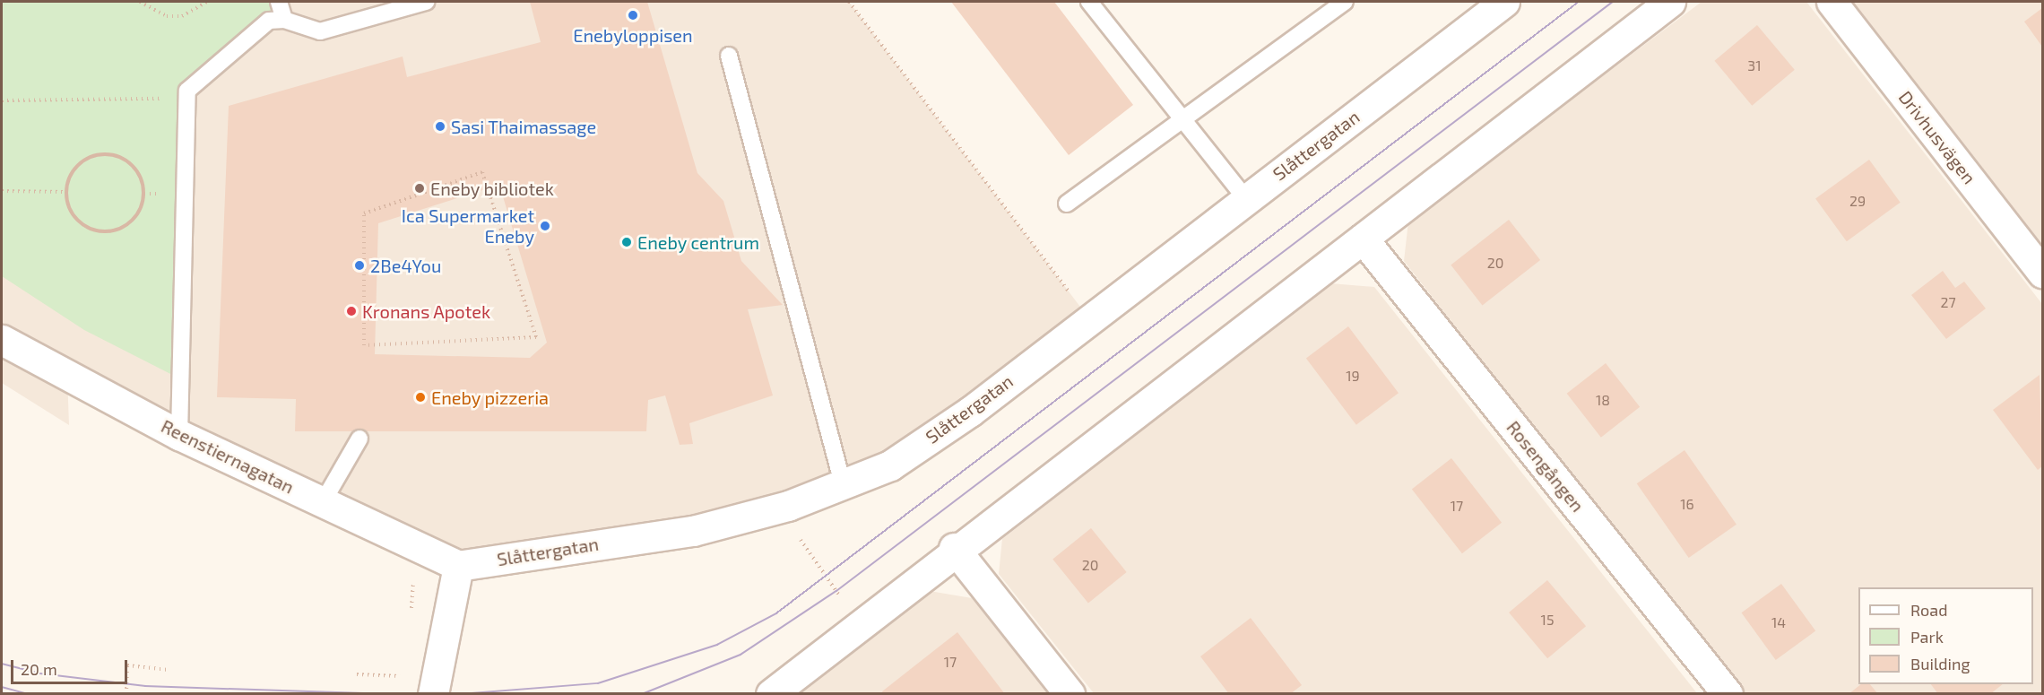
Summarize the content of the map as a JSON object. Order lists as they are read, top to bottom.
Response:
{
  "streets": {
    "street": [
      "Drivhusvägen",
      "Slåttergatan",
      "Reenstiernagatan",
      "Rosengången"
    ]
  },
  "crossings": [
    ["Slåttergatan", "Reenstiernagatan"]
  ],
  "places": [
    "Enebyloppisen",
    "Sasi Thaimassage",
    "Eneby bibliotek",
    "Ica Supermarket Eneby",
    "Eneby centrum",
    "2Be4You",
    "Kronans Apotek",
    "Eneby pizzeria"
  ],
  "house_numbers": [
    "31",
    "29",
    "20",
    "27",
    "19",
    "18",
    "16",
    "17",
    "20",
    "15",
    "14",
    "17"
  ],
  "legend": ["Road", "Park", "Building"],
  "scale_bar": "20 m"
}
